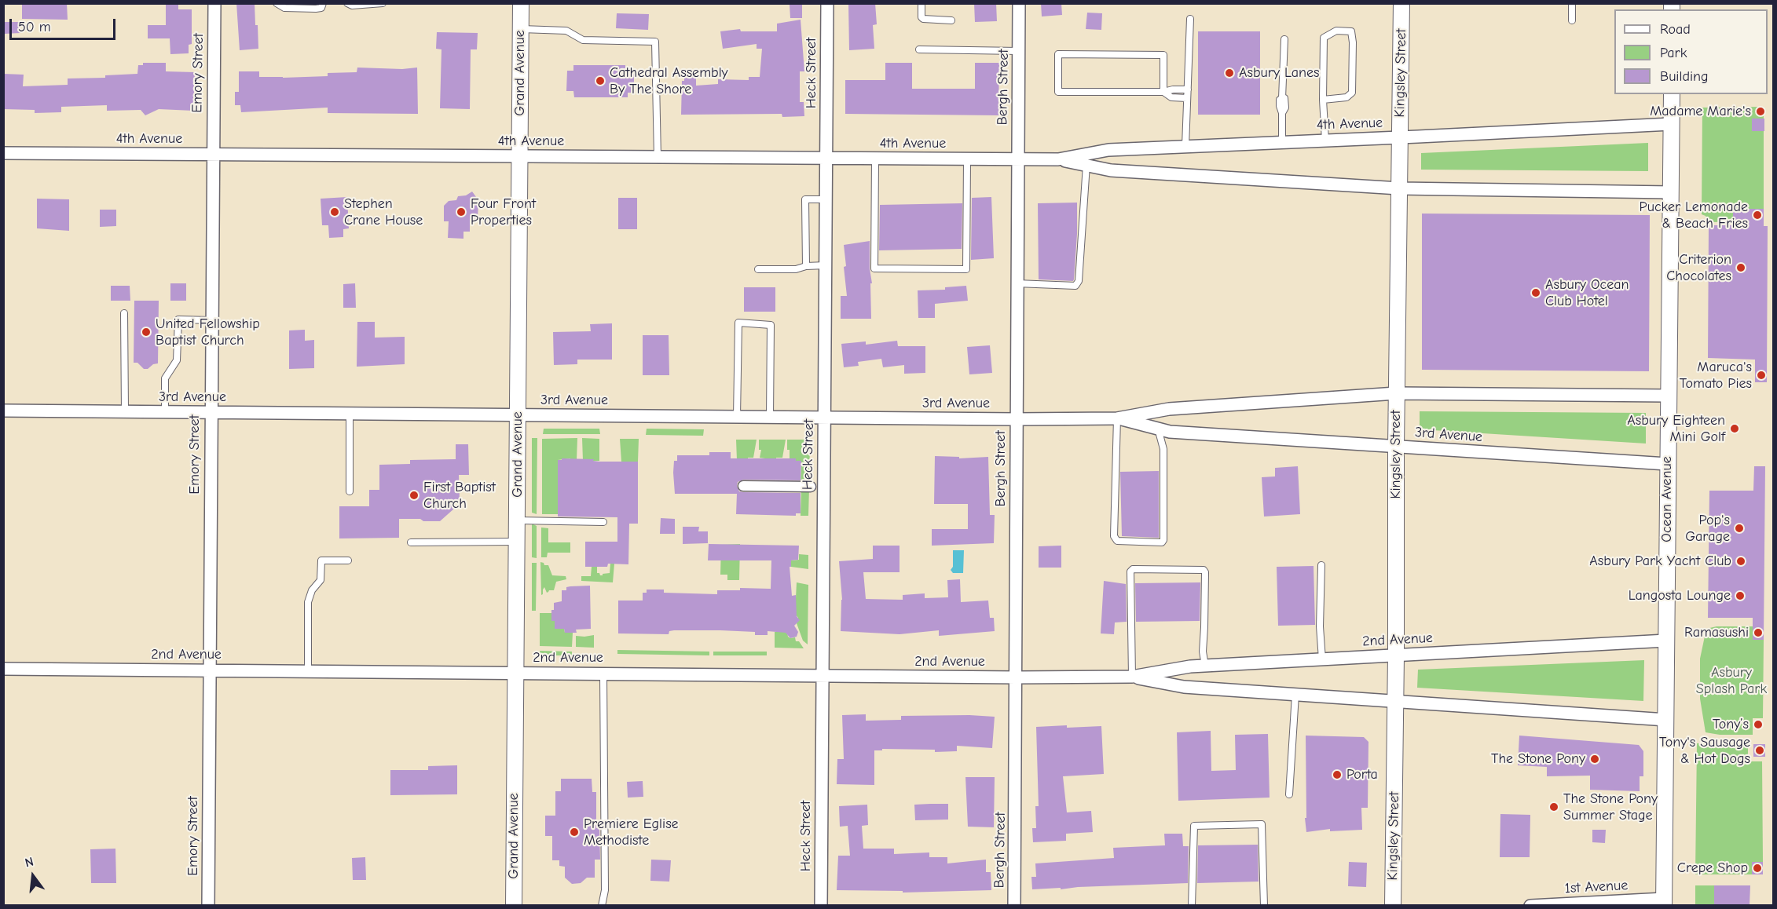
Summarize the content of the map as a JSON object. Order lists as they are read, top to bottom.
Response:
{
  "streets": {
    "street": [
      "Emory Street",
      "Grand Avenue",
      "Heck Street",
      "Kingsley Street",
      "Bergh Street",
      "4th Avenue",
      "3rd Avenue",
      "Ocean Avenue",
      "2nd Avenue",
      "1st Avenue"
    ]
  },
  "crossings": [
    ["Emory Street", "4th Avenue"],
    ["Emory Street", "3rd Avenue"],
    ["Emory Street", "2nd Avenue"],
    ["Grand Avenue", "4th Avenue"],
    ["Grand Avenue", "3rd Avenue"],
    ["Grand Avenue", "2nd Avenue"],
    ["Heck Street", "4th Avenue"],
    ["Heck Street", "3rd Avenue"],
    ["Heck Street", "2nd Avenue"],
    ["Kingsley Street", "4th Avenue"],
    ["Kingsley Street", "3rd Avenue"],
    ["Kingsley Street", "2nd Avenue"],
    ["Bergh Street", "4th Avenue"],
    ["Bergh Street", "3rd Avenue"],
    ["Bergh Street", "2nd Avenue"],
    ["4th Avenue", "Ocean Avenue"],
    ["3rd Avenue", "Ocean Avenue"],
    ["Ocean Avenue", "2nd Avenue"],
    ["Ocean Avenue", "1st Avenue"]
  ],
  "parks": ["Asbury Splash Park"],
  "places": [
    "Asbury Lanes",
    "Cathedral Assembly By The Shore",
    "Madame Marie's",
    "Stephen Crane House",
    "Four Front Properties",
    "Pucker Lemonade & Beach Fries",
    "Criterion Chocolates",
    "Asbury Ocean Club Hotel",
    "United Fellowship Baptist Church",
    "Maruca's Tomato Pies",
    "Asbury Eighteen Mini Golf",
    "First Baptist Church",
    "Pop's Garage",
    "Asbury Park Yacht Club",
    "Langosta Lounge",
    "Ramasushi",
    "Tony’s",
    "Tony's Sausage & Hot Dogs",
    "The Stone Pony",
    "Porta",
    "The Stone Pony Summer Stage",
    "Premiere Eglise Methodiste",
    "Crepe Shop"
  ],
  "legend": ["Road", "Park", "Building"],
  "scale_bar": "50 m",
  "north": "top"
}
